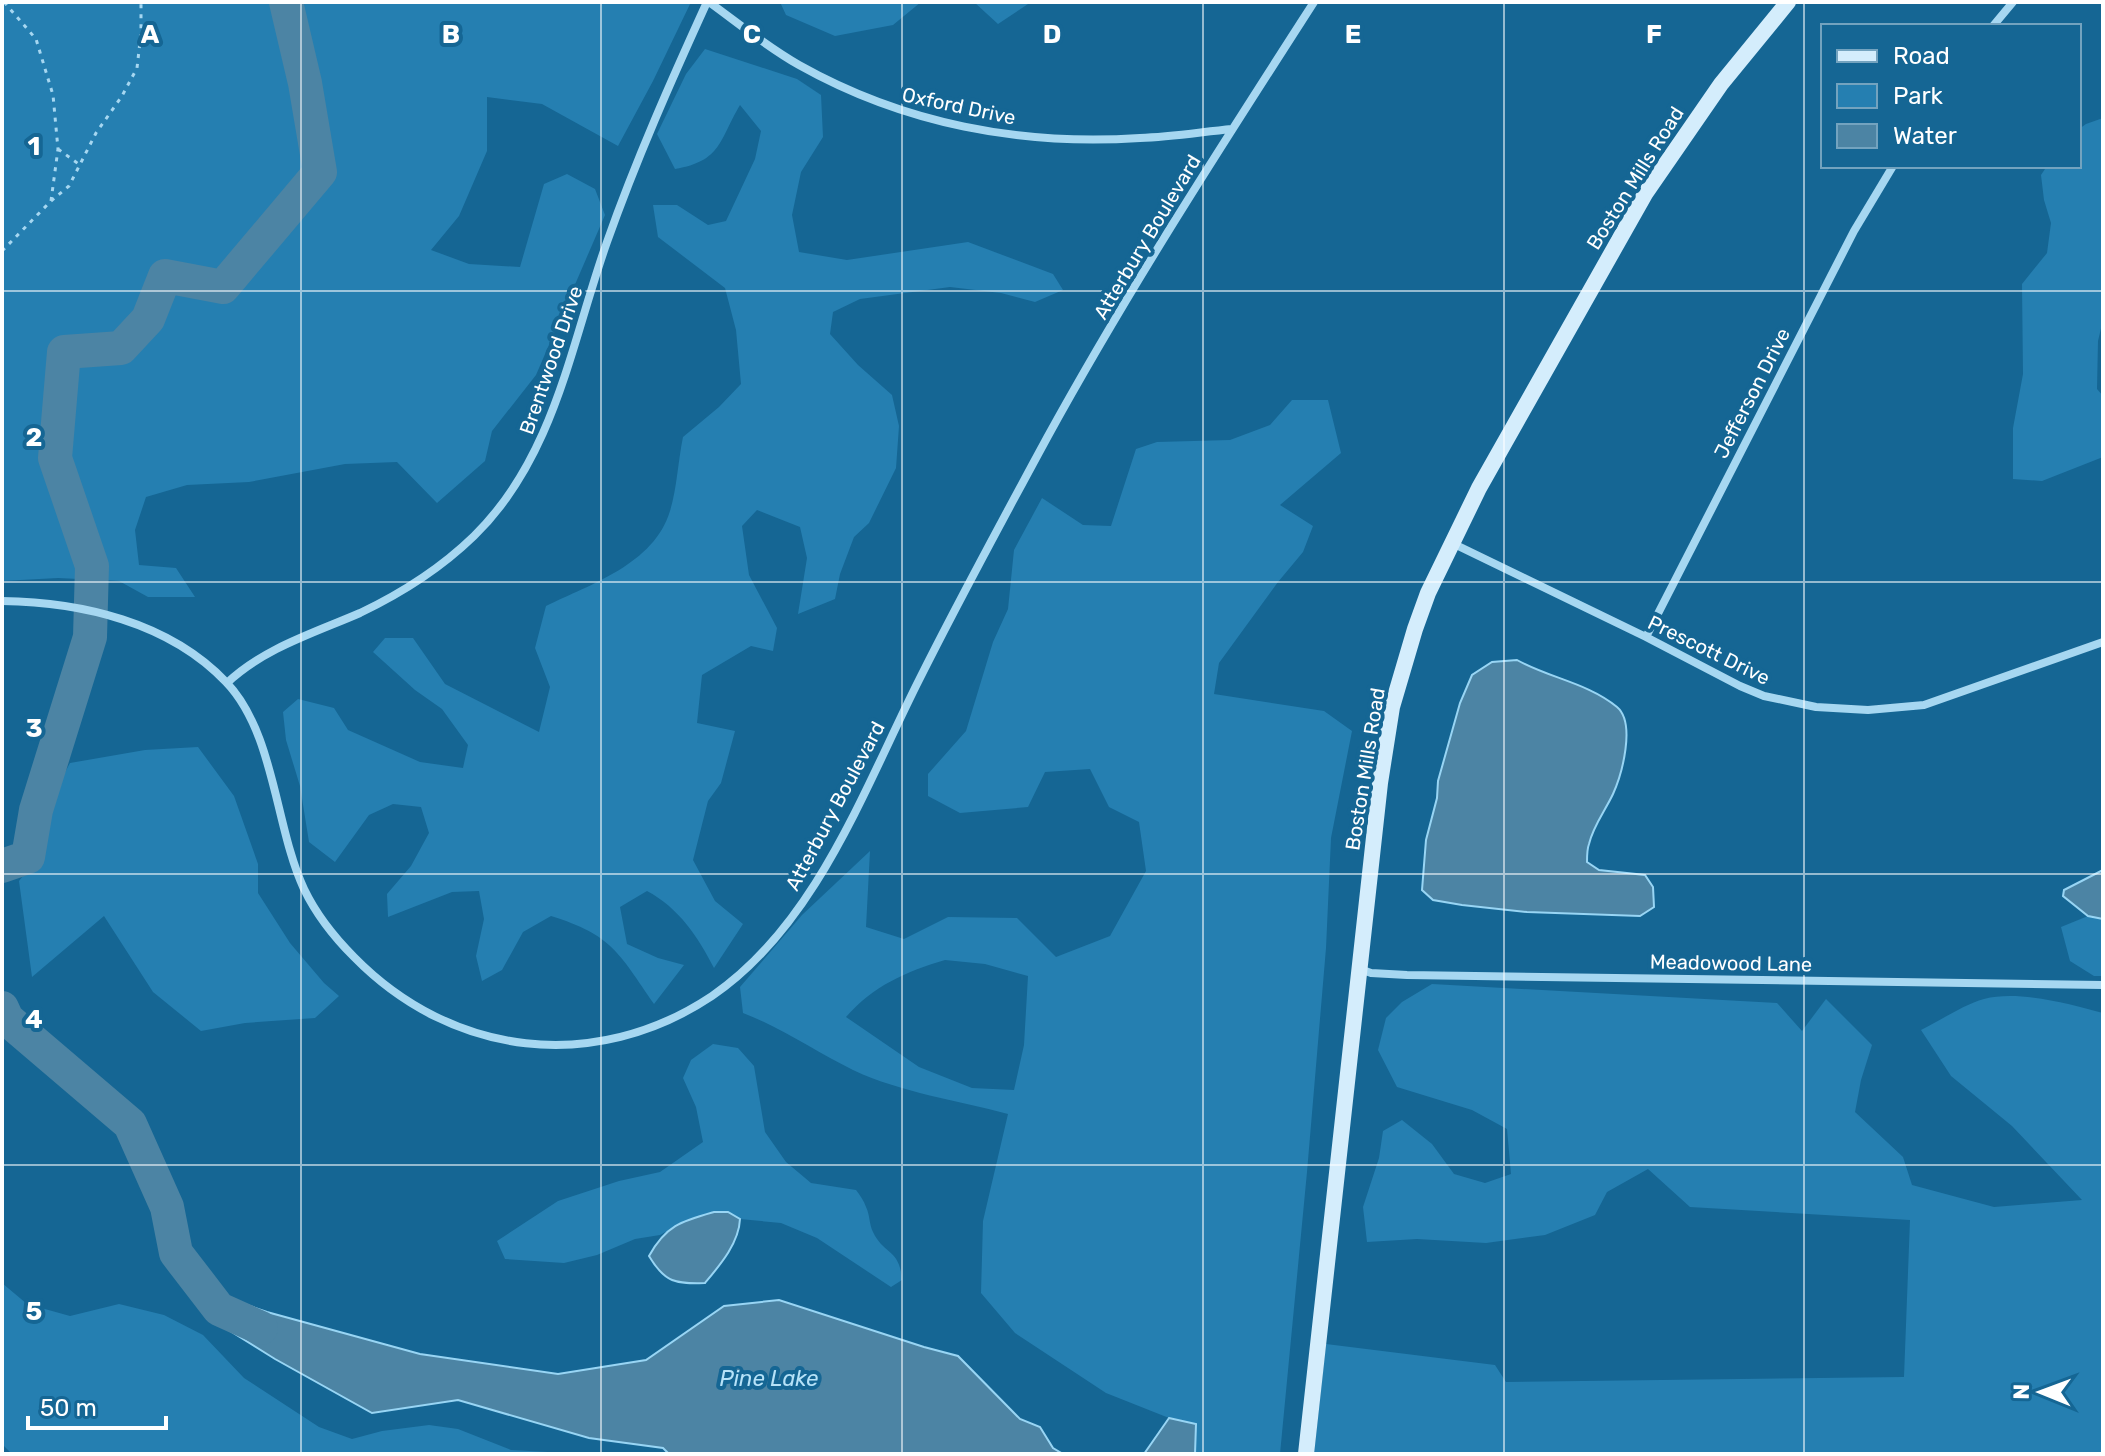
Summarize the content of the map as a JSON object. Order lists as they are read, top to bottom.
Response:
{
  "streets": {
    "street": [
      "Oxford Drive",
      "Boston Mills Road",
      "Atterbury Boulevard",
      "Brentwood Drive",
      "Jefferson Drive",
      "Prescott Drive",
      "Meadowood Lane"
    ]
  },
  "crossings": [
    ["Oxford Drive", "Atterbury Boulevard"],
    ["Oxford Drive", "Brentwood Drive"],
    ["Boston Mills Road", "Prescott Drive"],
    ["Boston Mills Road", "Meadowood Lane"],
    ["Atterbury Boulevard", "Brentwood Drive"],
    ["Jefferson Drive", "Prescott Drive"]
  ],
  "water": ["Pine Lake"],
  "legend": ["Road", "Park", "Water"],
  "scale_bar": "50 m",
  "north": "left",
  "grid": {
    "columns": [
      "A",
      "B",
      "C",
      "D",
      "E",
      "F"
    ],
    "rows": [
      "1",
      "2",
      "3",
      "4",
      "5"
    ]
  }
}
